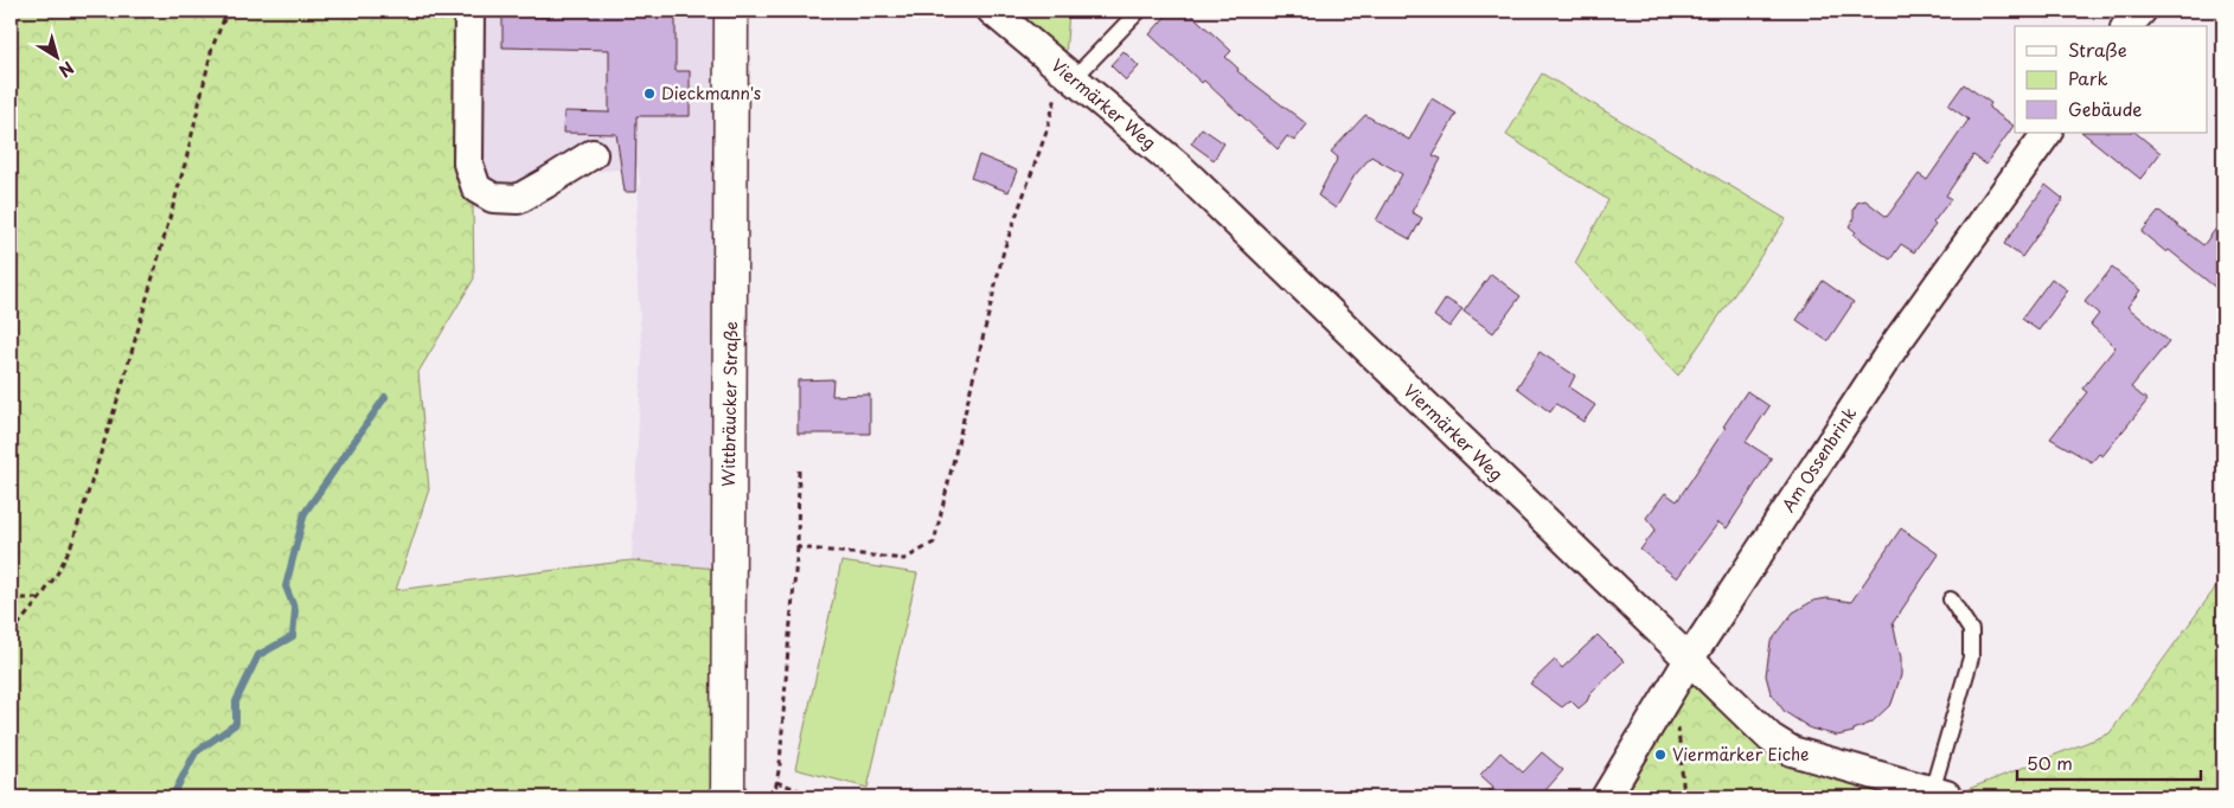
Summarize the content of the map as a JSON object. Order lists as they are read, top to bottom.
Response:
{
  "streets": {
    "main road": ["Wittbräucker Straße"],
    "street": ["Viermärker Weg", "Am Ossenbrink"]
  },
  "crossings": [
    ["Viermärker Weg", "Am Ossenbrink"]
  ],
  "places": ["Dieckmann's", "Viermärker Eiche"],
  "legend": ["Straße", "Park", "Gebäude"],
  "scale_bar": "50 m",
  "north": "bottom right"
}
